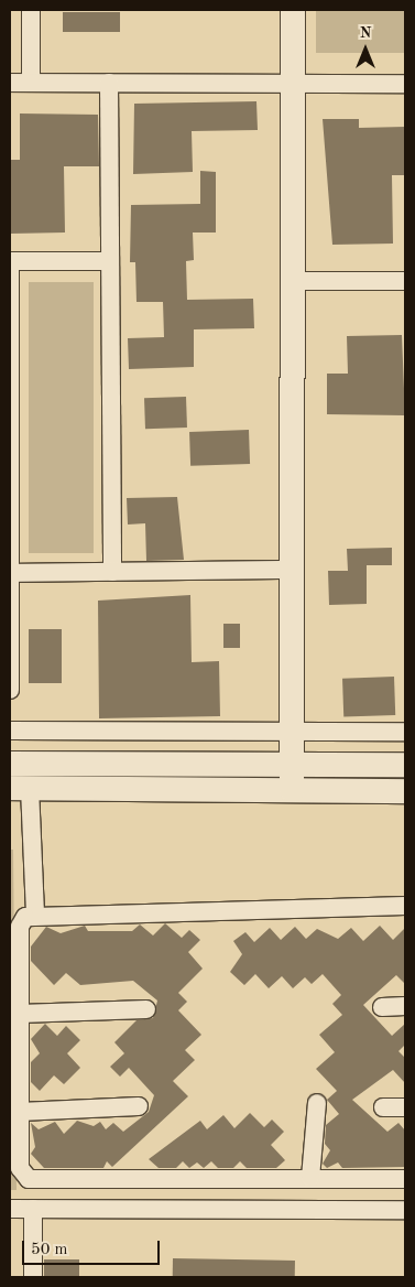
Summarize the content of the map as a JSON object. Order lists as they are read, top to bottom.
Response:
{
  "scale_bar": "50 m",
  "north": "top"
}
